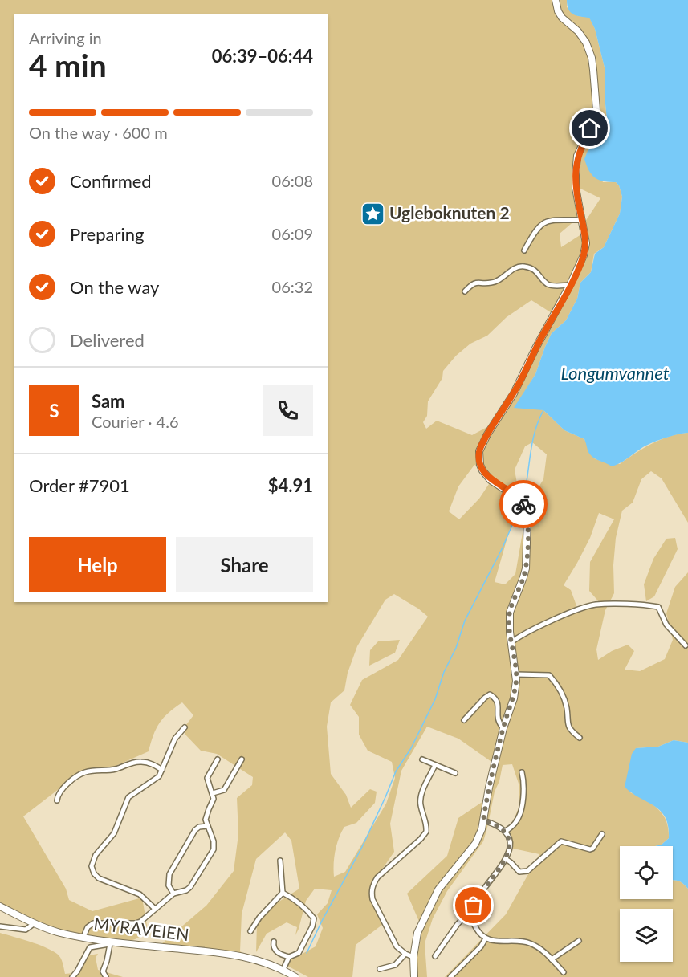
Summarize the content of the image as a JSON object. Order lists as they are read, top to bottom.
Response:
{
  "streets": {
    "main road": ["MYRAVEIEN"]
  },
  "water": ["Longumvannet"],
  "places": {
    "place": ["Ugleboknuten 2"]
  },
  "page": {
    "heading": ["4 min", "Arriving in", "06:39–06:44"],
    "panel": [
      "Sam",
      "Courier · 4.6",
      "Order #7901",
      "$4.91"
    ],
    "bar": "On the way · 600 m",
    "list": [
      ["Confirmed", "06:08"],
      ["Preparing", "06:09"],
      ["On the way", "06:32"],
      "Delivered"
    ],
    "round": "S",
    "buttons": ["Help", "Share"]
  }
}
